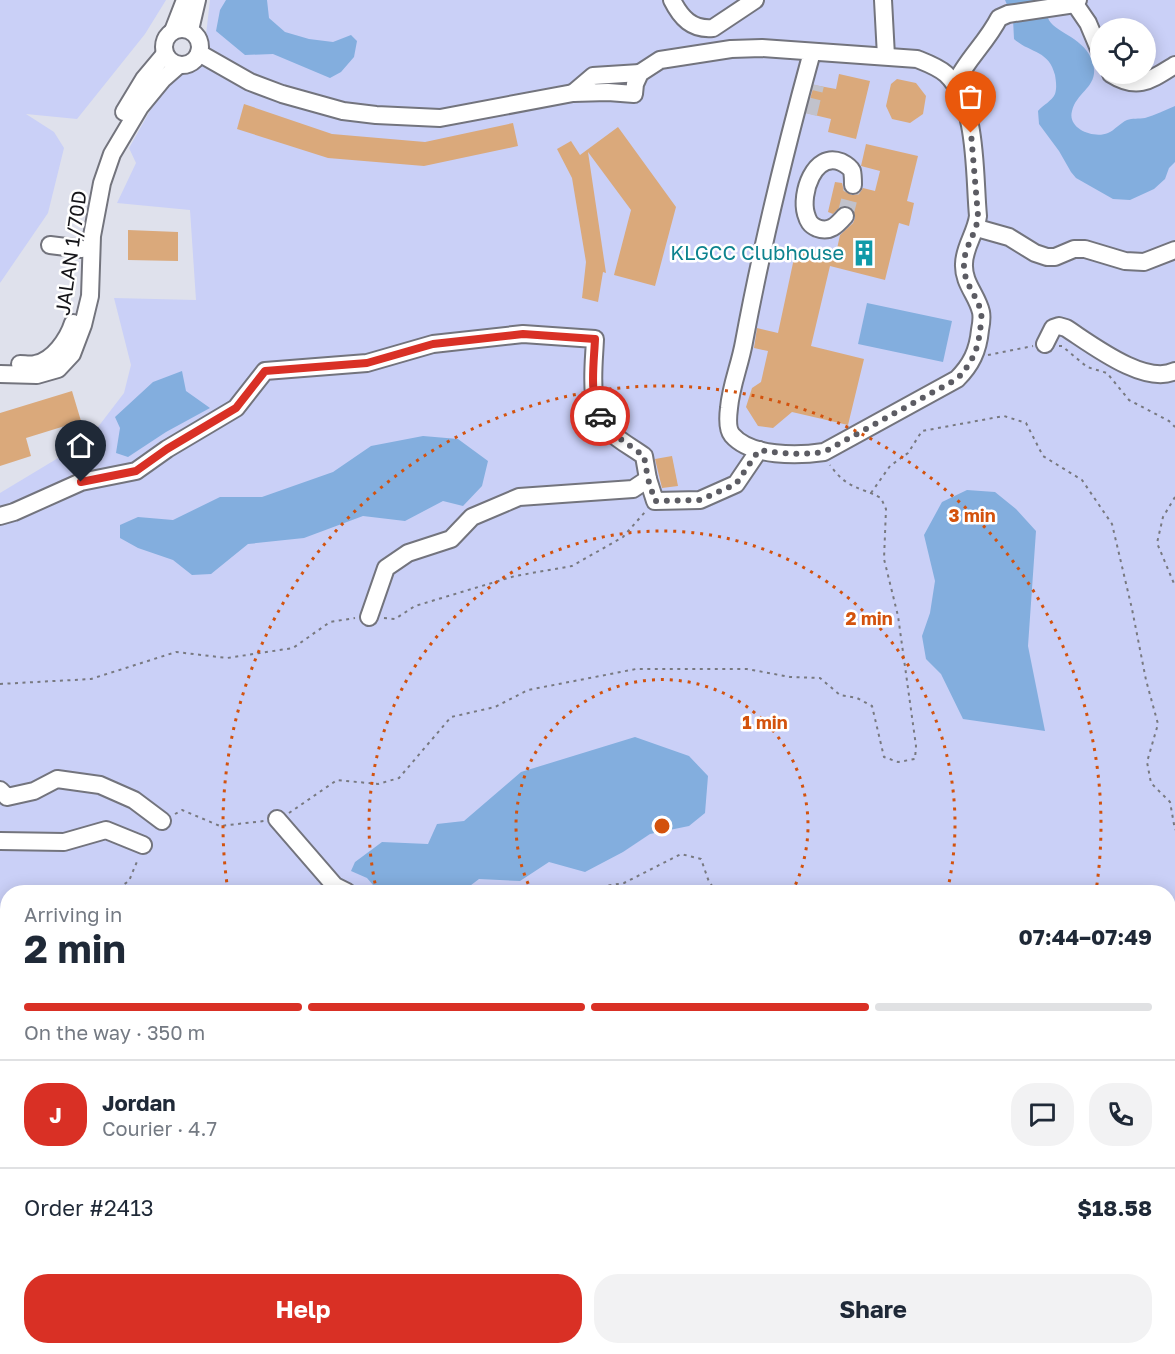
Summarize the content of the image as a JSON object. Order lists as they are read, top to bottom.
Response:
{
  "streets": {
    "street": ["JALAN 1/70D"]
  },
  "places": {
    "building": ["KLGCC Clubhouse"]
  },
  "page": {
    "heading": ["2 min", "Arriving in", "07:44–07:49"],
    "panel": [
      "Jordan",
      "Courier · 4.7",
      "Order #2413",
      "$18.58"
    ],
    "bar": "On the way · 350 m",
    "round": "J",
    "buttons": ["Help", "Share"]
  },
  "rings": ["3 min", "2 min", "1 min"]
}
